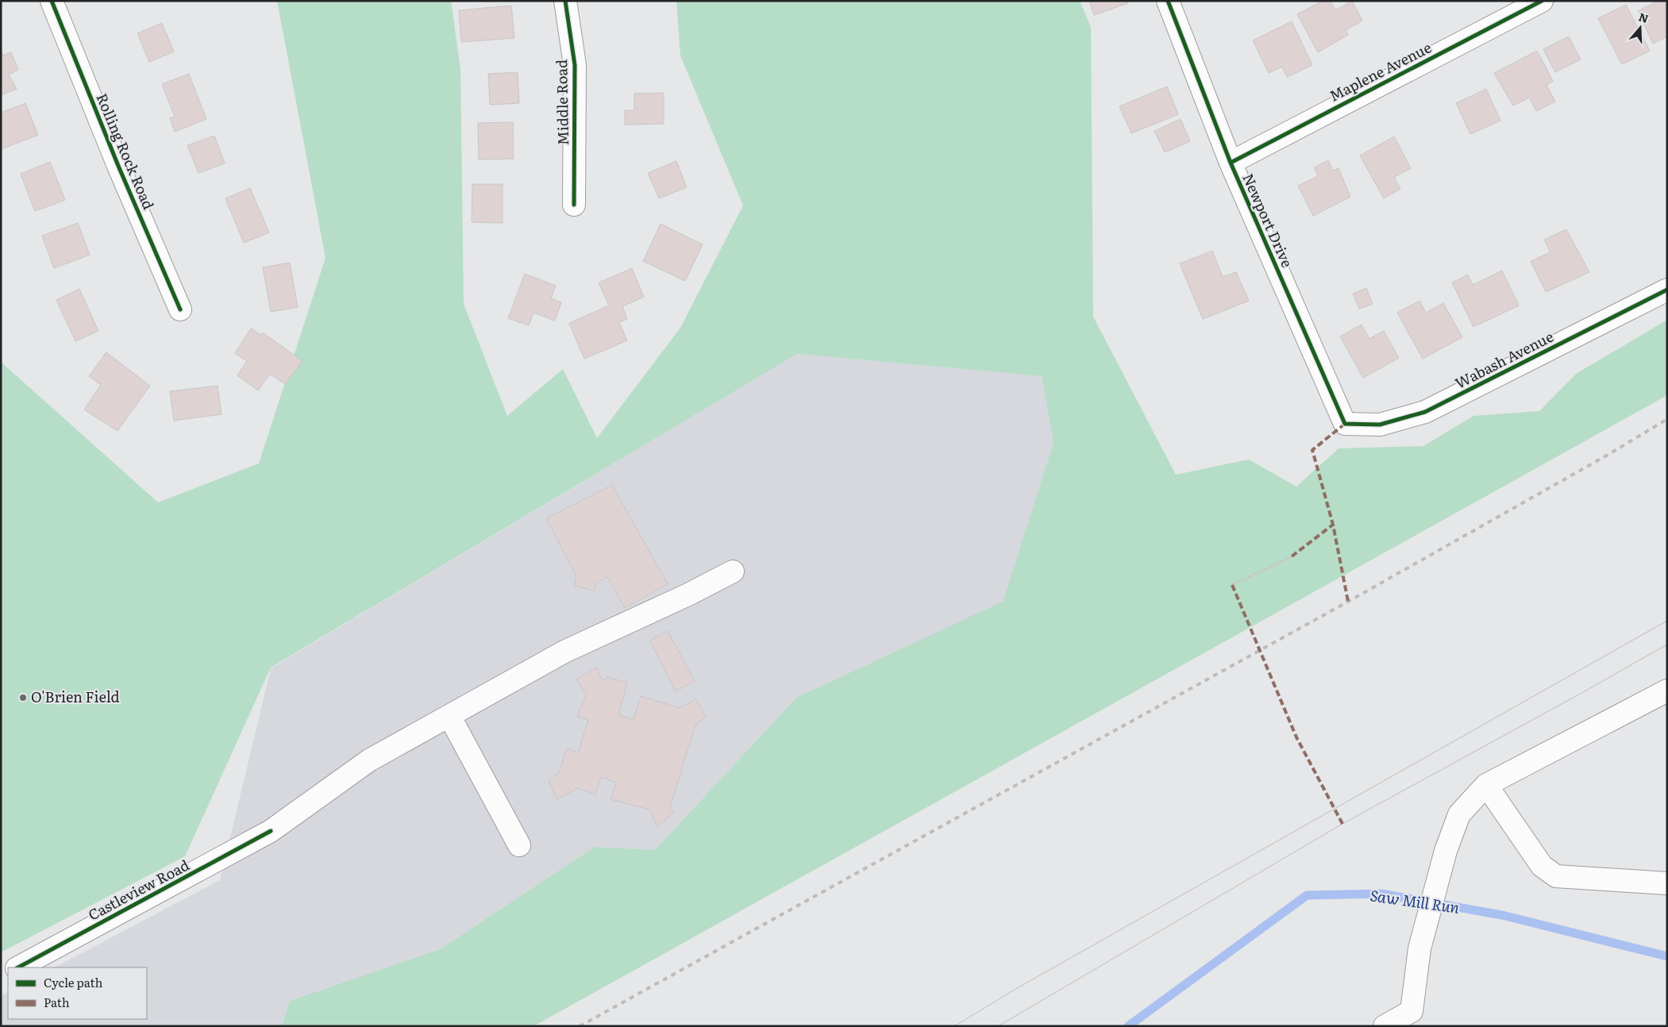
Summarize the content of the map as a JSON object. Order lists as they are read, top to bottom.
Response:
{
  "streets": {
    "street": [
      "Maplene Avenue",
      "Middle Road",
      "Rolling Rock Road",
      "Newport Drive",
      "Wabash Avenue",
      "Castleview Road"
    ]
  },
  "crossings": [
    ["Maplene Avenue", "Newport Drive"],
    ["Newport Drive", "Wabash Avenue"]
  ],
  "water": ["Saw Mill Run"],
  "places": ["O'Brien Field"],
  "legend": ["Cycle path", "Path"],
  "north": "top"
}
